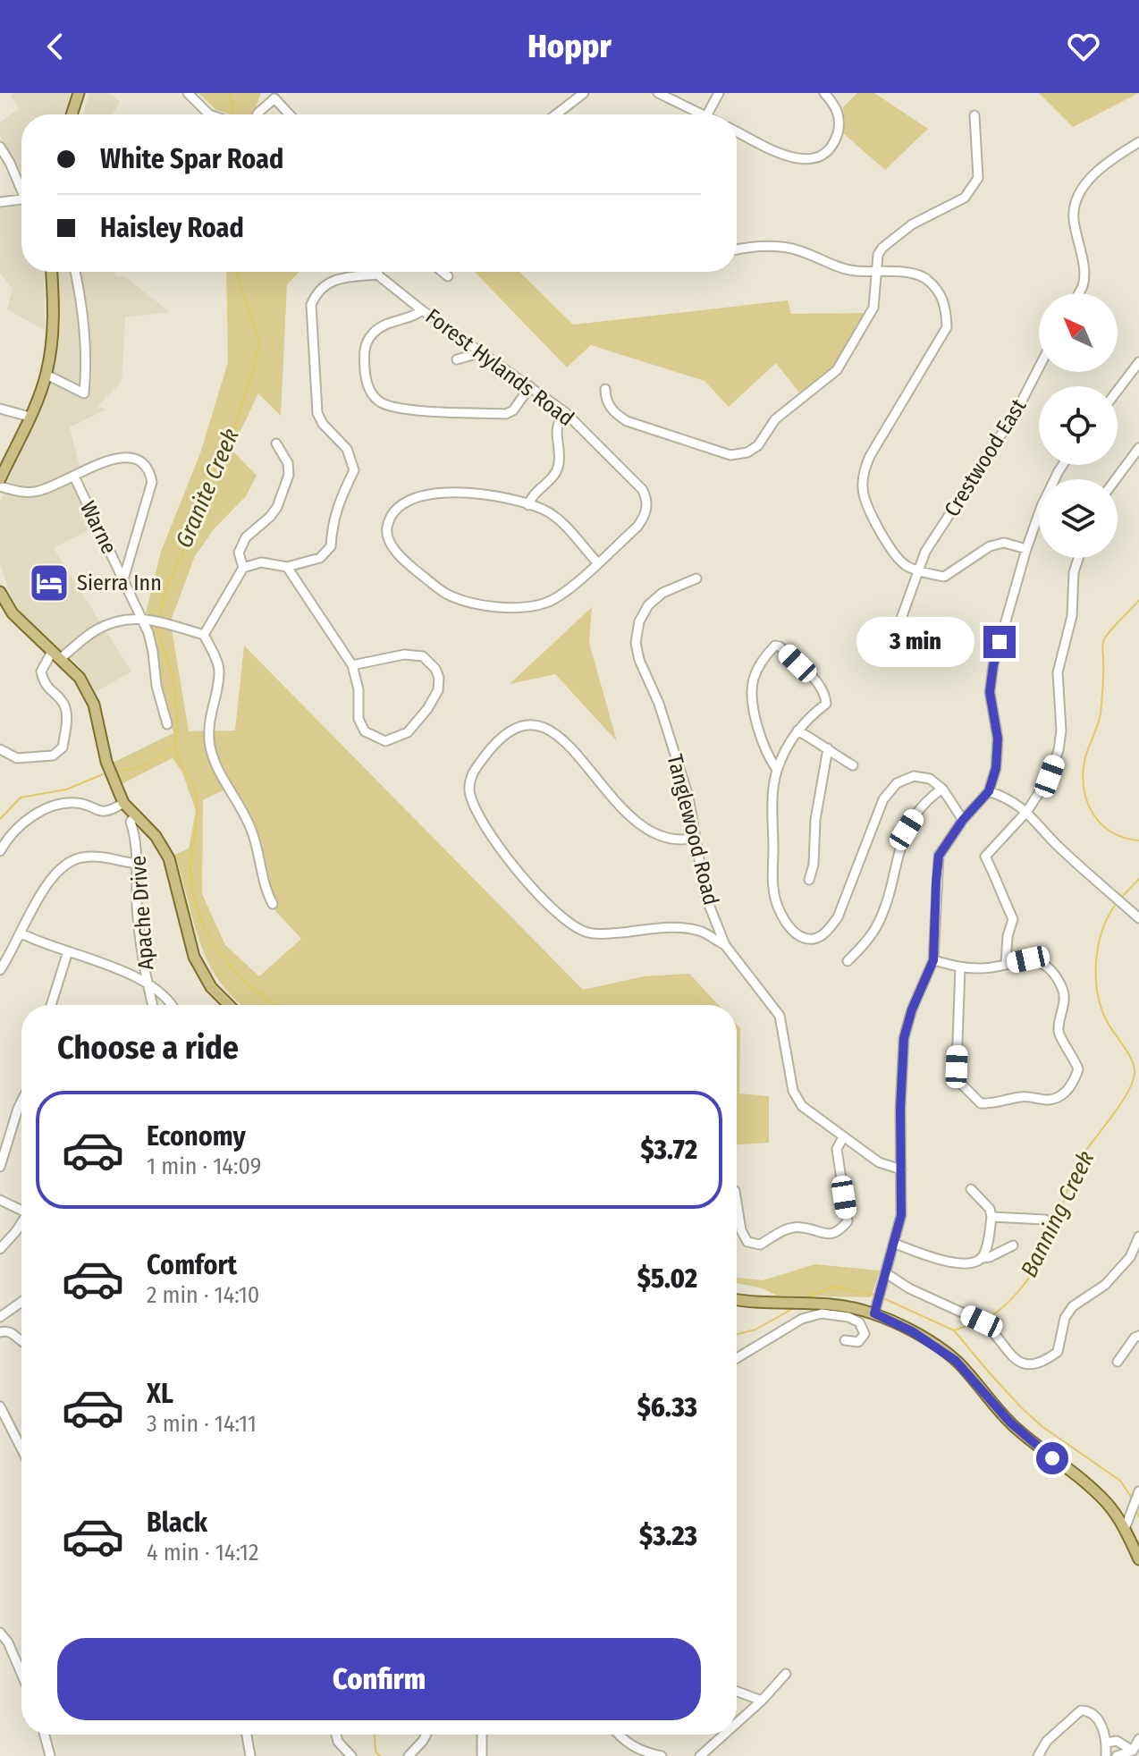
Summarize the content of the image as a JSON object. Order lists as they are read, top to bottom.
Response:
{
  "streets": {
    "street": [
      "Forest Hylands Road",
      "Crestwood East",
      "Warne",
      "Tanglewood Road",
      "Apache Drive"
    ]
  },
  "water": ["Granite Creek", "Banning Creek"],
  "places": {
    "hotel": ["Sierra Inn"]
  },
  "north": "top left",
  "page": {
    "header": "Hoppr",
    "banner": ["White Spar Road", "Haisley Road"],
    "bubble": "3 min",
    "heading": "Choose a ride",
    "list": [
      {
        "name": "Economy",
        "note": "1 min · 14:09",
        "value": "$3.72"
      },
      {
        "name": "Comfort",
        "note": "2 min · 14:10",
        "value": "$5.02"
      },
      {
        "name": "XL",
        "note": "3 min · 14:11",
        "value": "$6.33"
      },
      {
        "name": "Black",
        "note": "4 min · 14:12",
        "value": "$3.23"
      }
    ],
    "buttons": "Confirm"
  }
}
